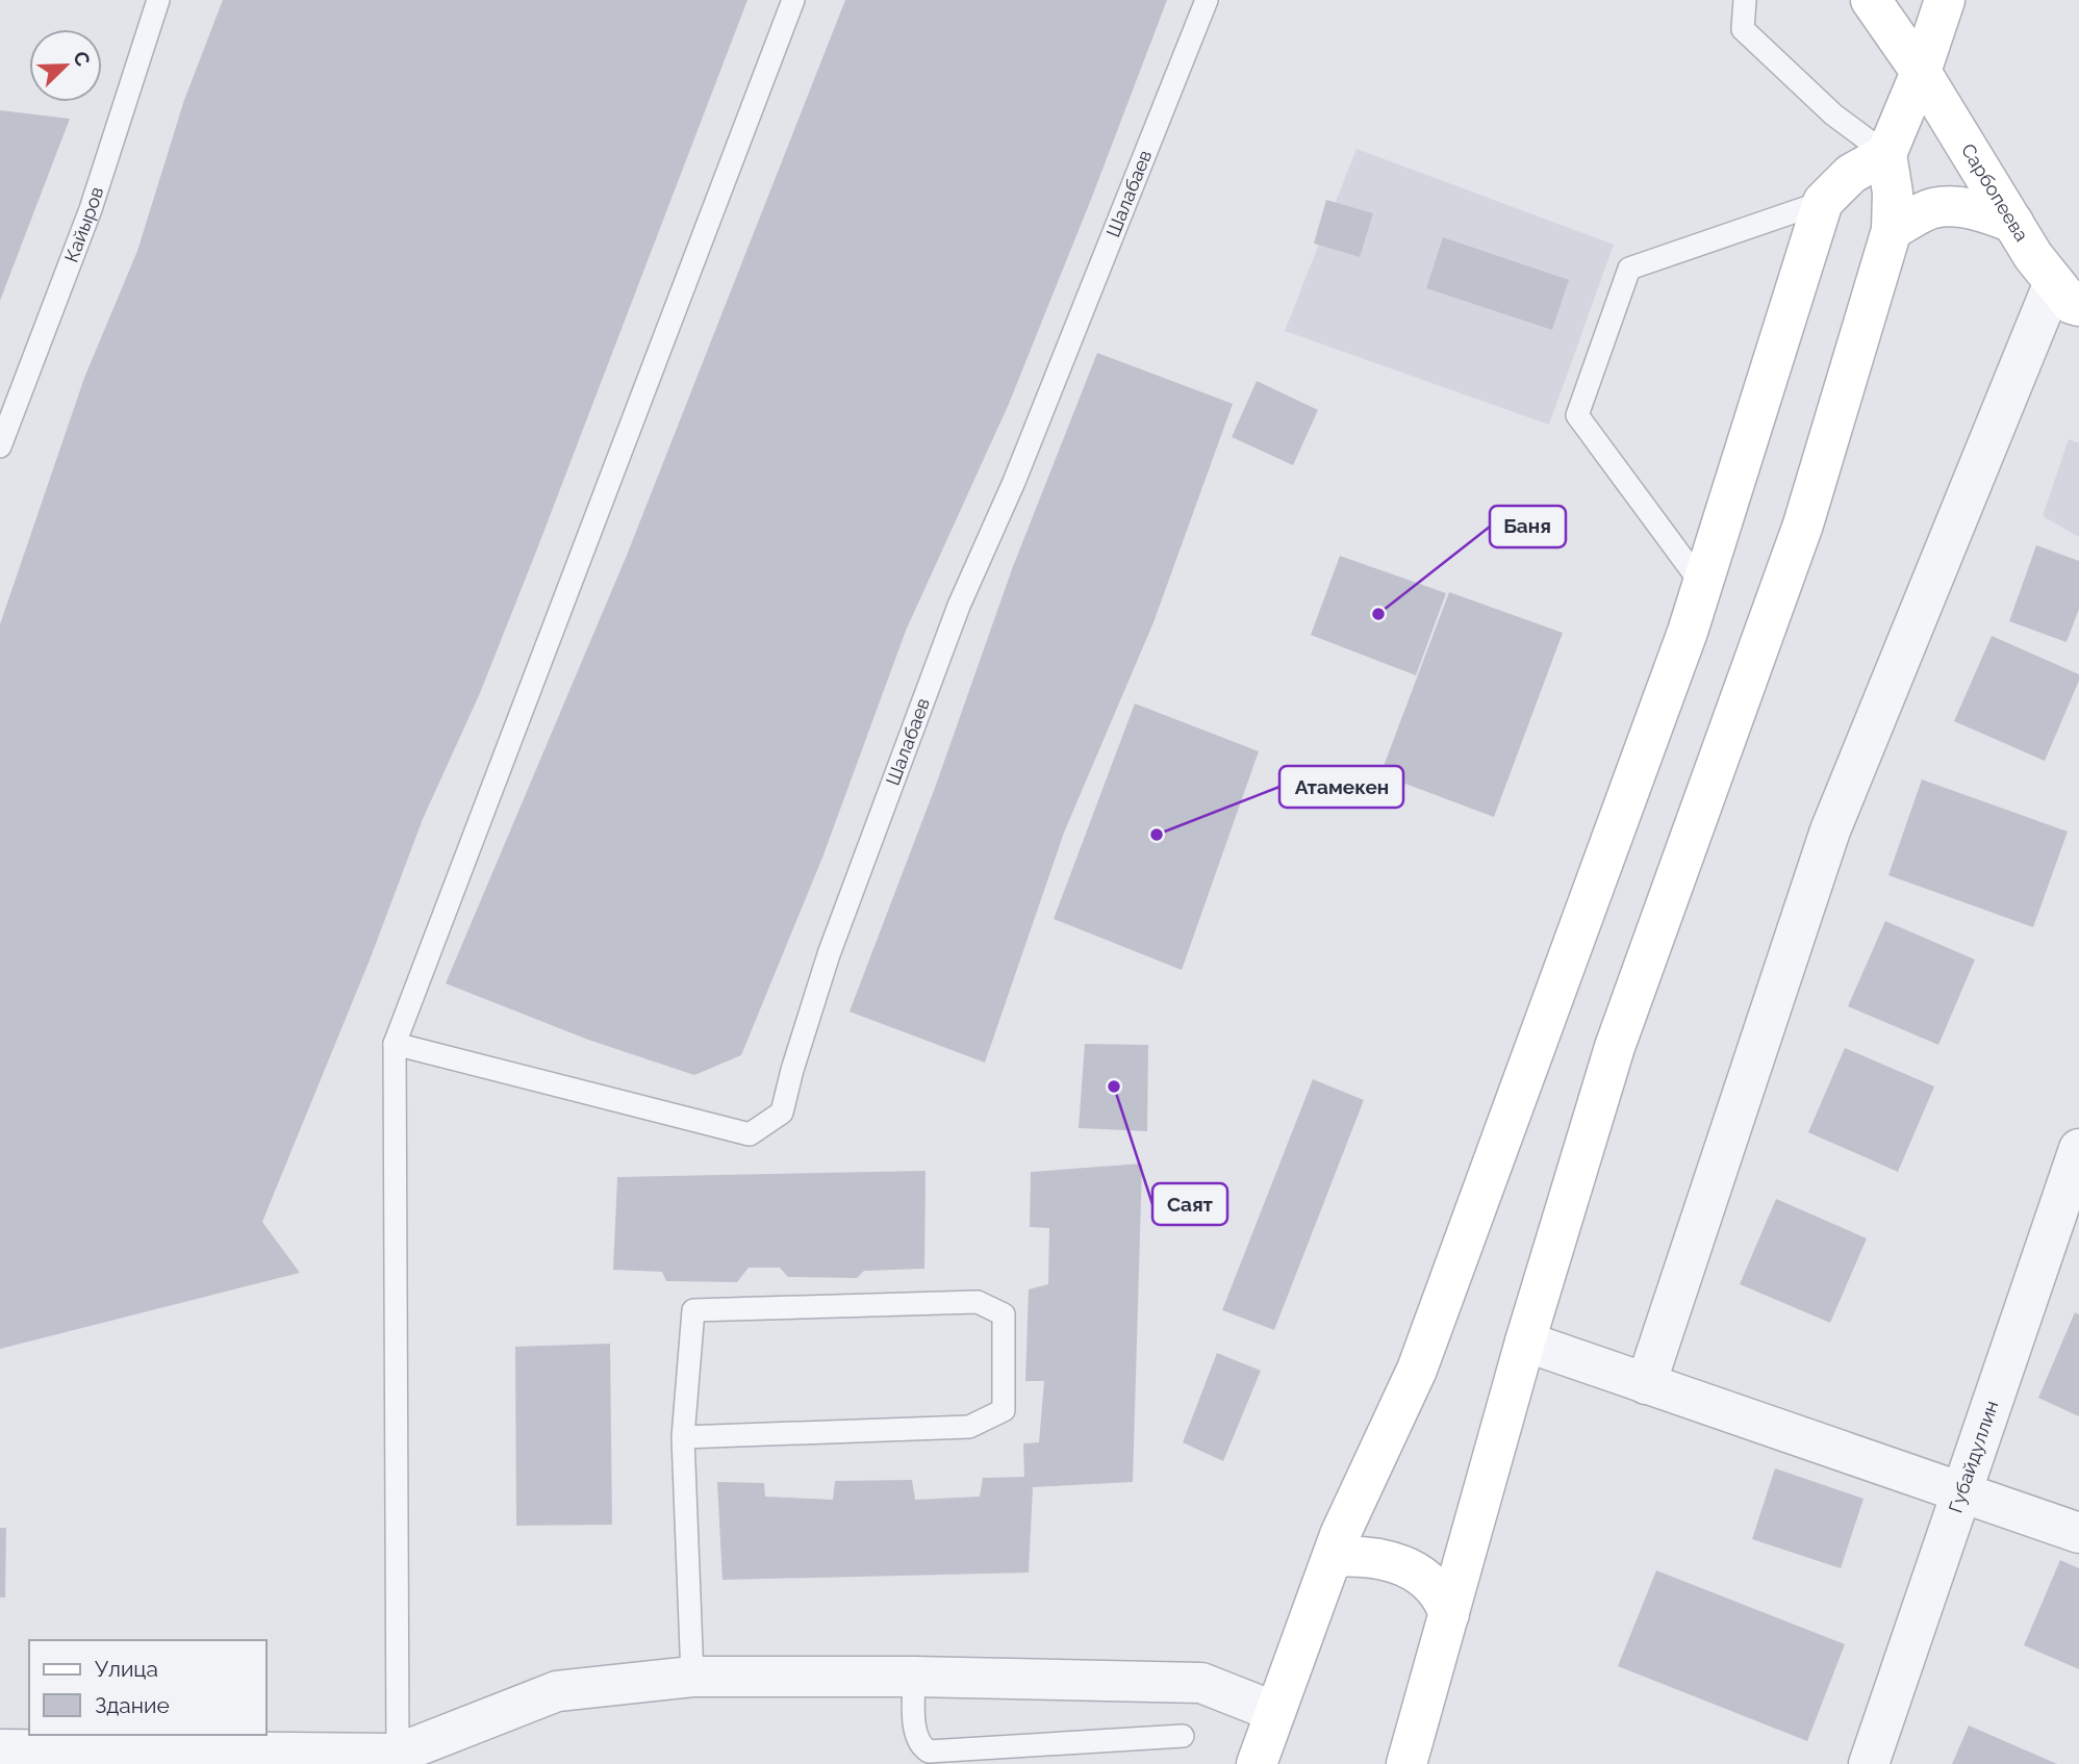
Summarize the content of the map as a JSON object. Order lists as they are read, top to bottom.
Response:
{
  "streets": {
    "street": ["Сарбопеева", "Губайдуллин"],
    "lane": ["Шалабаев", "Кайыров"]
  },
  "places": ["Баня", "Атамекен", "Саят"],
  "legend": ["Улица", "Здание"],
  "north": "top right"
}
